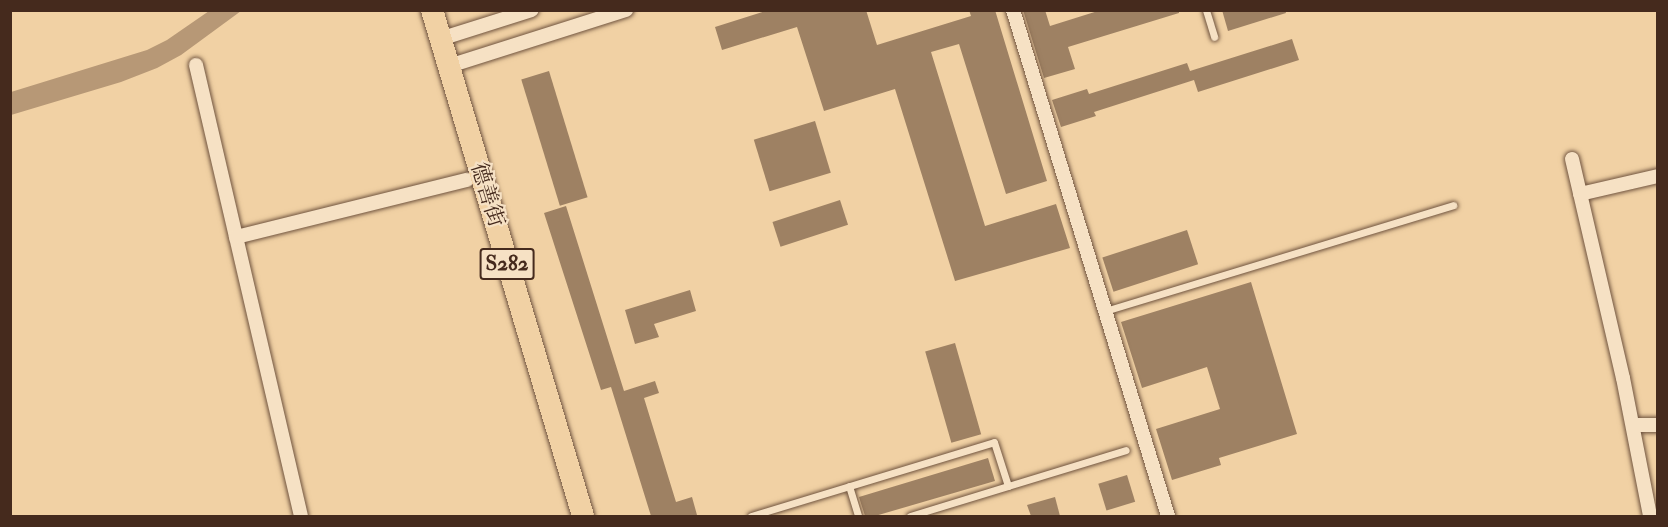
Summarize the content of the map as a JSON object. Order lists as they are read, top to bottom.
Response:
{
  "streets": {
    "main road": ["德善街", "S282"]
  }
}
